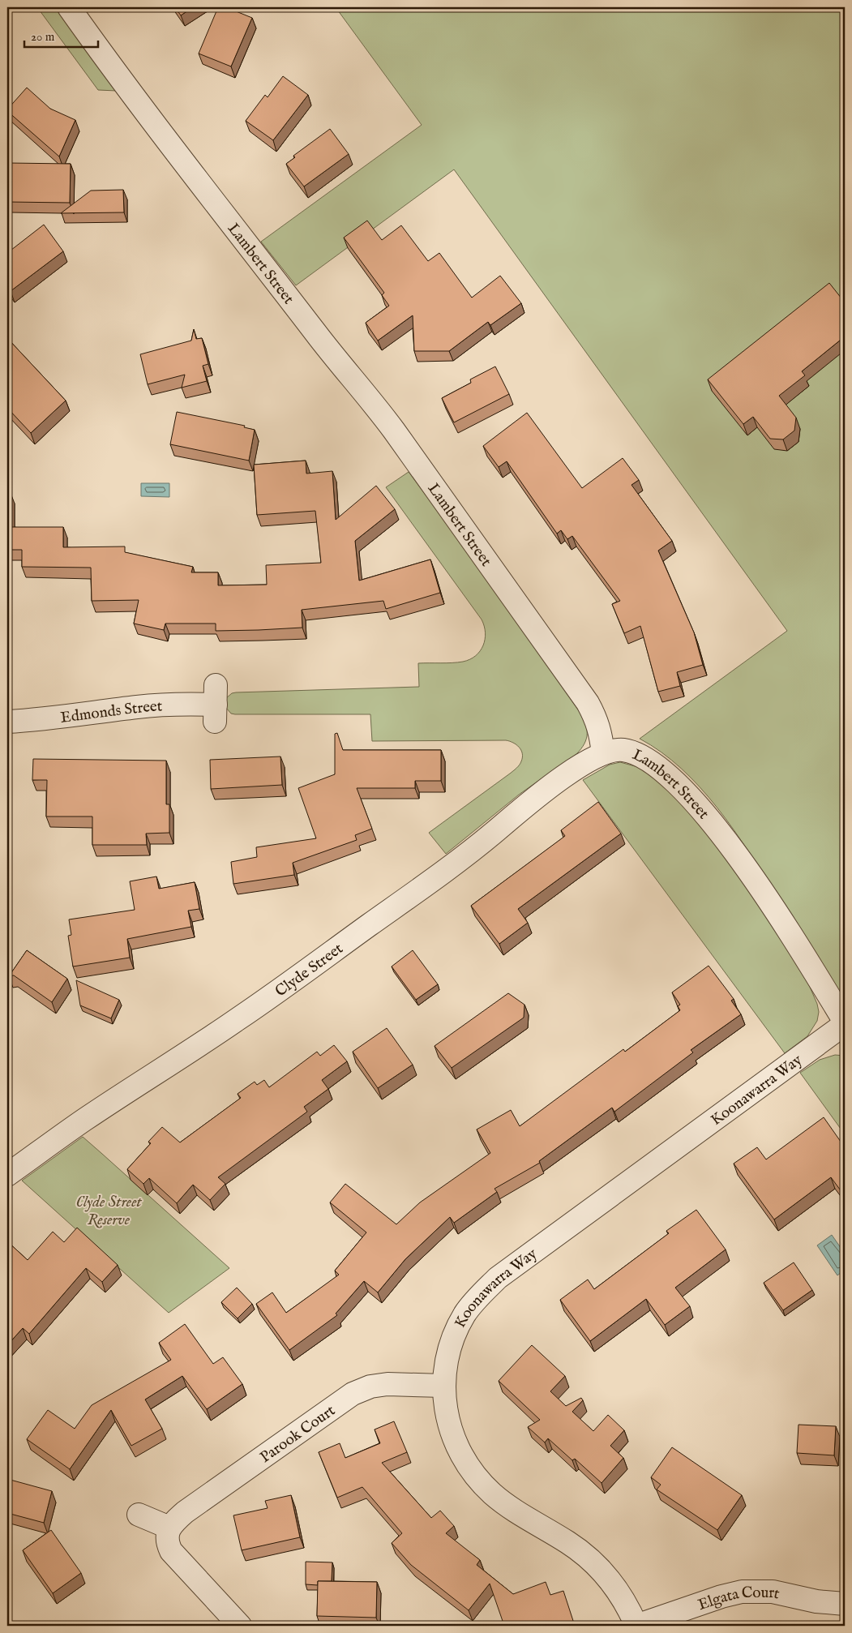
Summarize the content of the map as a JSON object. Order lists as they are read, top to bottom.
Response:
{
  "streets": {
    "street": [
      "Lambert Street",
      "Edmonds Street",
      "Clyde Street",
      "Koonawarra Way",
      "Parook Court",
      "Elgata Court"
    ]
  },
  "crossings": [
    ["Lambert Street", "Clyde Street"],
    ["Lambert Street", "Koonawarra Way"],
    ["Koonawarra Way", "Parook Court"],
    ["Koonawarra Way", "Elgata Court"]
  ],
  "parks": ["Clyde Street Reserve"],
  "scale_bar": "20 m"
}
